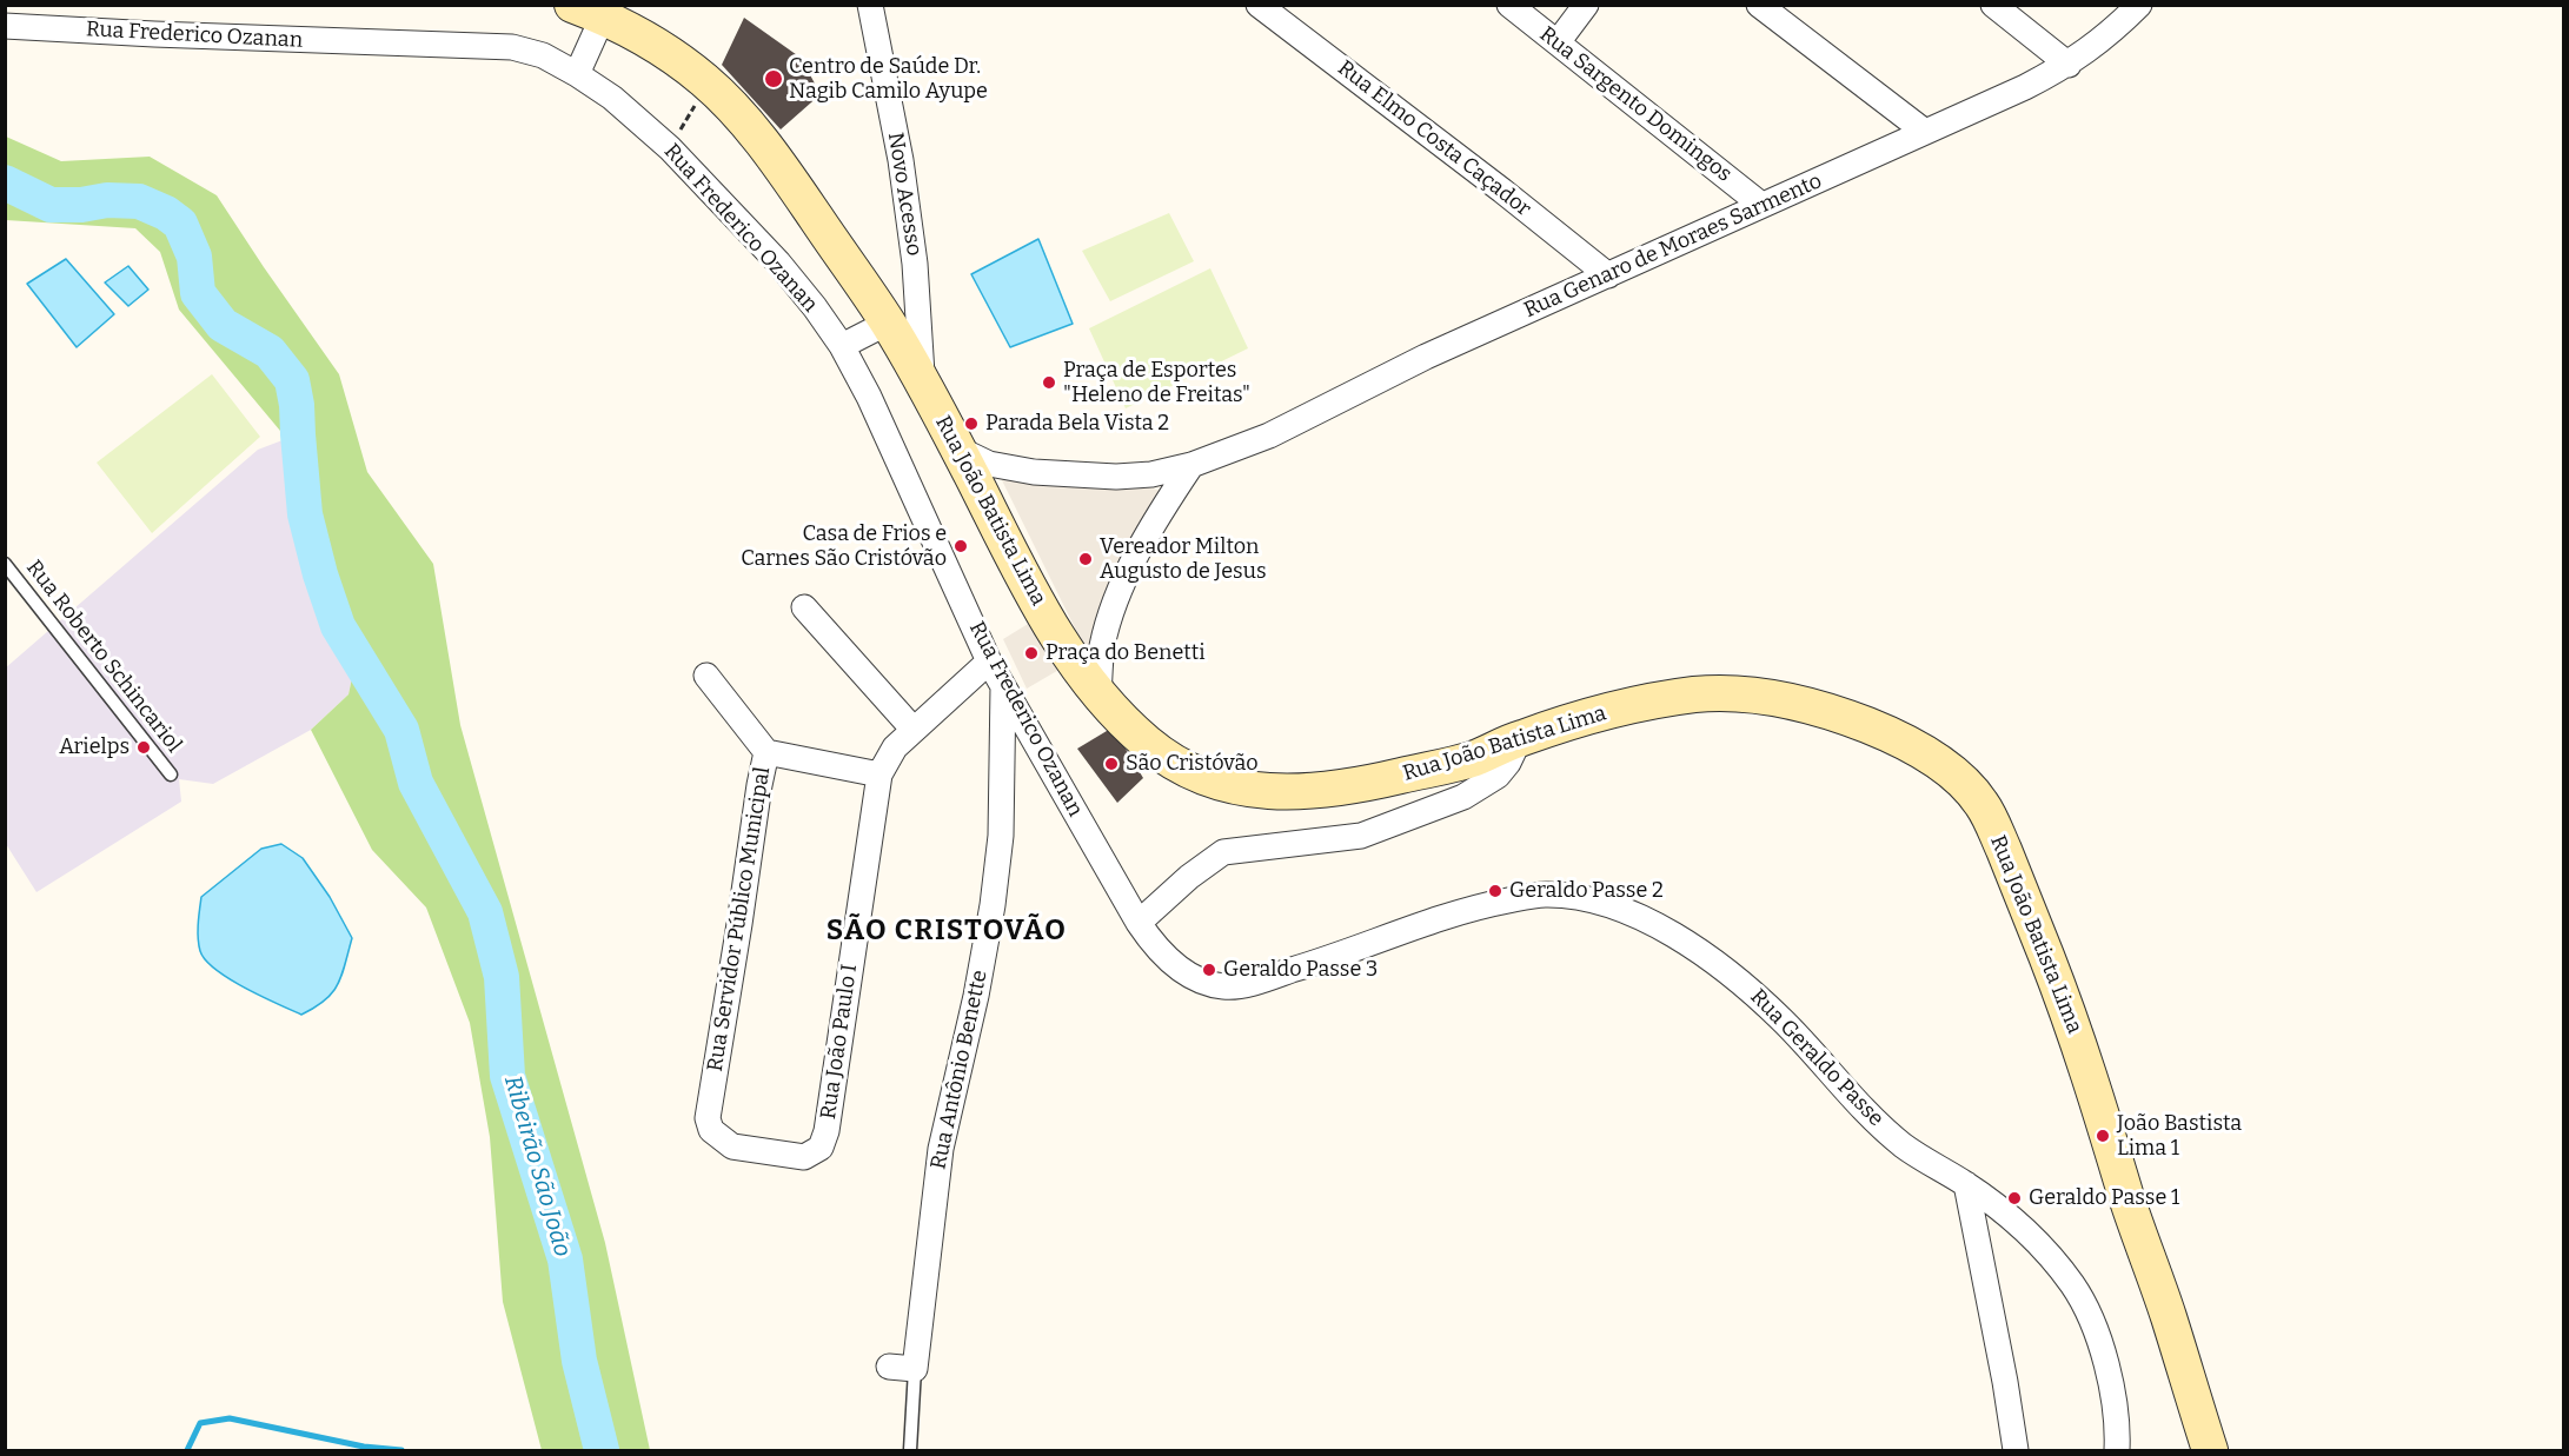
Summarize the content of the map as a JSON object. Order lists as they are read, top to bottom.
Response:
{
  "streets": {
    "street": [
      "Rua Frederico Ozanan",
      "Rua Sargento Domingos",
      "Rua Elmo Costa Caçador",
      "Novo Acesso",
      "Rua Genaro de Moraes Sarmento",
      "Rua João Batista Lima",
      "Rua Servidor Público Municipal",
      "Rua João Paulo I",
      "Rua Geraldo Passe",
      "Rua Antônio Benette"
    ],
    "lane": ["Rua Roberto Schincariol"]
  },
  "crossings": [
    ["Rua Frederico Ozanan", "Rua João Paulo I"],
    ["Rua Frederico Ozanan", "Rua Geraldo Passe"],
    ["Rua Frederico Ozanan", "Rua Antônio Benette"],
    ["Rua Sargento Domingos", "Rua Genaro de Moraes Sarmento"],
    ["Rua Elmo Costa Caçador", "Rua Genaro de Moraes Sarmento"],
    ["Novo Acesso", "Rua João Batista Lima"],
    ["Rua Genaro de Moraes Sarmento", "Rua João Batista Lima"],
    ["Rua Servidor Público Municipal", "Rua João Paulo I"]
  ],
  "districts": ["SÃO CRISTOVÃO"],
  "water": ["Ribeirão São João"],
  "places": [
    "Centro de Saúde Dr. Nagib Camilo Ayupe",
    "Praça de Esportes \"Heleno de Freitas\"",
    "Parada Bela Vista 2",
    "Casa de Frios e Carnes São Cristóvão",
    "Vereador Milton Augusto de Jesus",
    "Praça do Benetti",
    "Arielps",
    "São Cristóvão",
    "Geraldo Passe 2",
    "Geraldo Passe 3",
    "João Bastista Lima 1",
    "Geraldo Passe 1"
  ]
}
